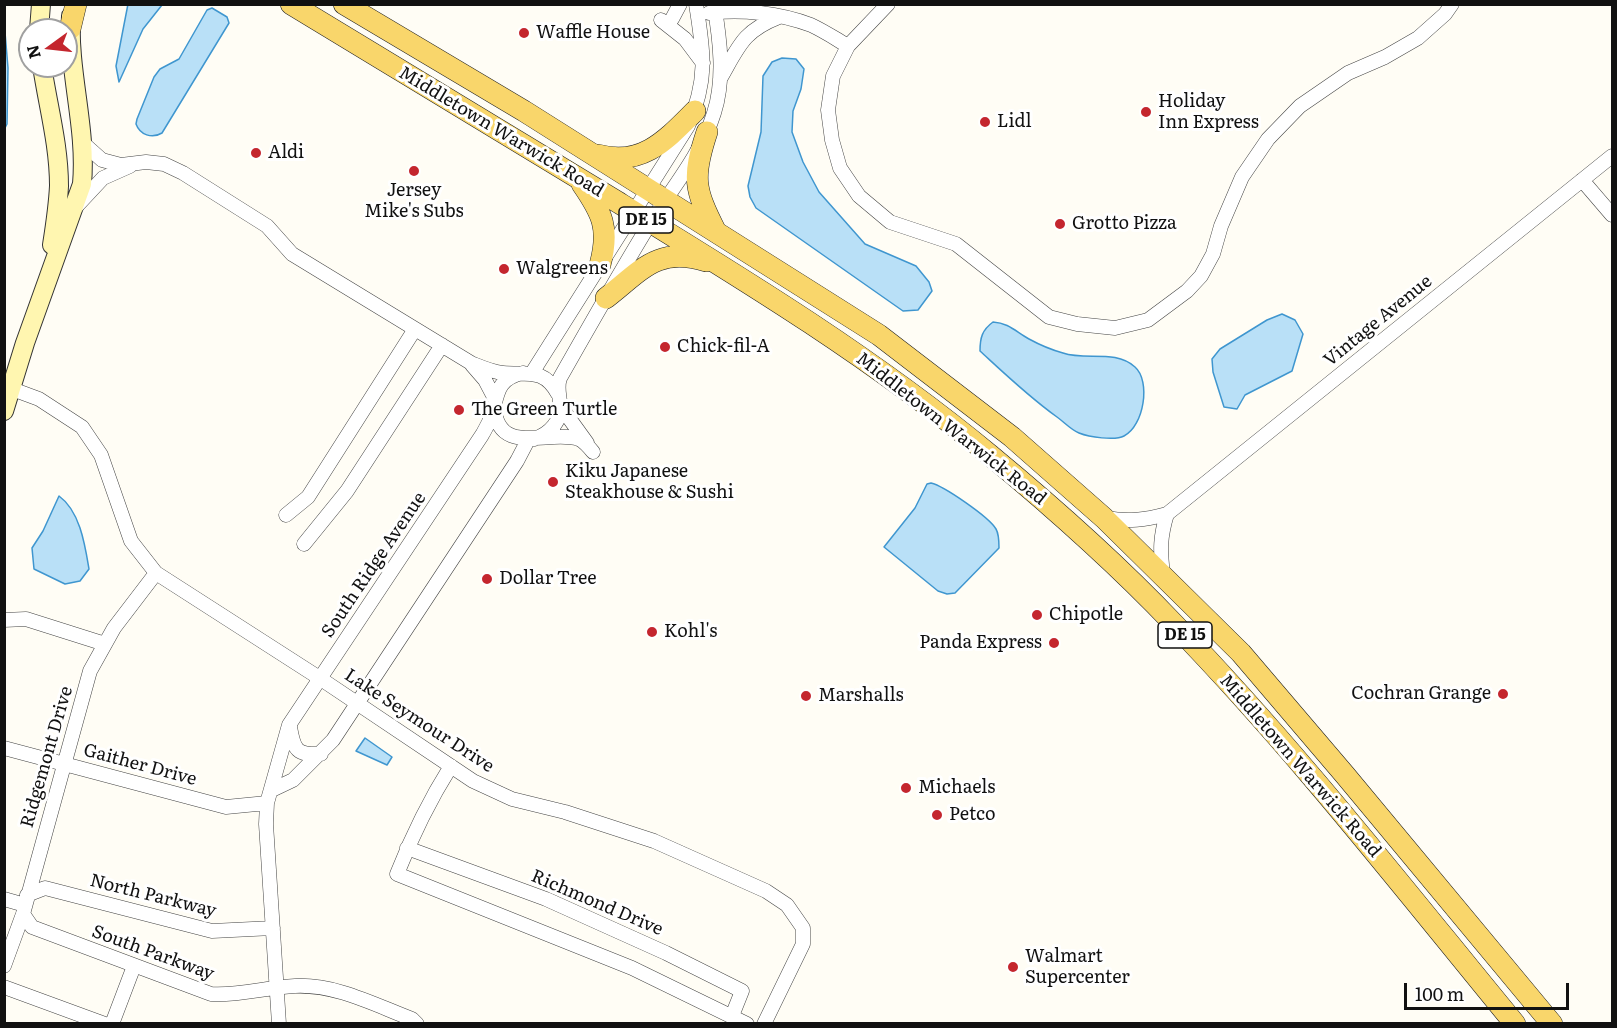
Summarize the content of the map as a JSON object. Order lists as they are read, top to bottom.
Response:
{
  "streets": {
    "main road": ["Middletown Warwick Road", "DE 15"],
    "street": [
      "Vintage Avenue",
      "South Ridge Avenue",
      "Lake Seymour Drive",
      "Ridgemont Drive",
      "Gaither Drive",
      "North Parkway",
      "Richmond Drive",
      "South Parkway"
    ]
  },
  "crossings": [
    ["Middletown Warwick Road", "Vintage Avenue"],
    ["Middletown Warwick Road", "South Ridge Avenue"],
    ["South Ridge Avenue", "Lake Seymour Drive"],
    ["South Ridge Avenue", "Gaither Drive"],
    ["South Ridge Avenue", "North Parkway"],
    ["South Ridge Avenue", "South Parkway"],
    ["Lake Seymour Drive", "Ridgemont Drive"],
    ["Ridgemont Drive", "Gaither Drive"],
    ["Ridgemont Drive", "North Parkway"],
    ["Ridgemont Drive", "South Parkway"],
    ["North Parkway", "South Parkway"]
  ],
  "places": [
    "Waffle House",
    "Holiday Inn Express",
    "Lidl",
    "Aldi",
    "Jersey Mike's Subs",
    "Grotto Pizza",
    "Walgreens",
    "Chick-fil-A",
    "The Green Turtle",
    "Kiku Japanese Steakhouse & Sushi",
    "Dollar Tree",
    "Chipotle",
    "Kohl's",
    "Panda Express",
    "Cochran Grange",
    "Marshalls",
    "Michaels",
    "Petco",
    "Walmart Supercenter"
  ],
  "scale_bar": "100 m",
  "north": "left"
}
